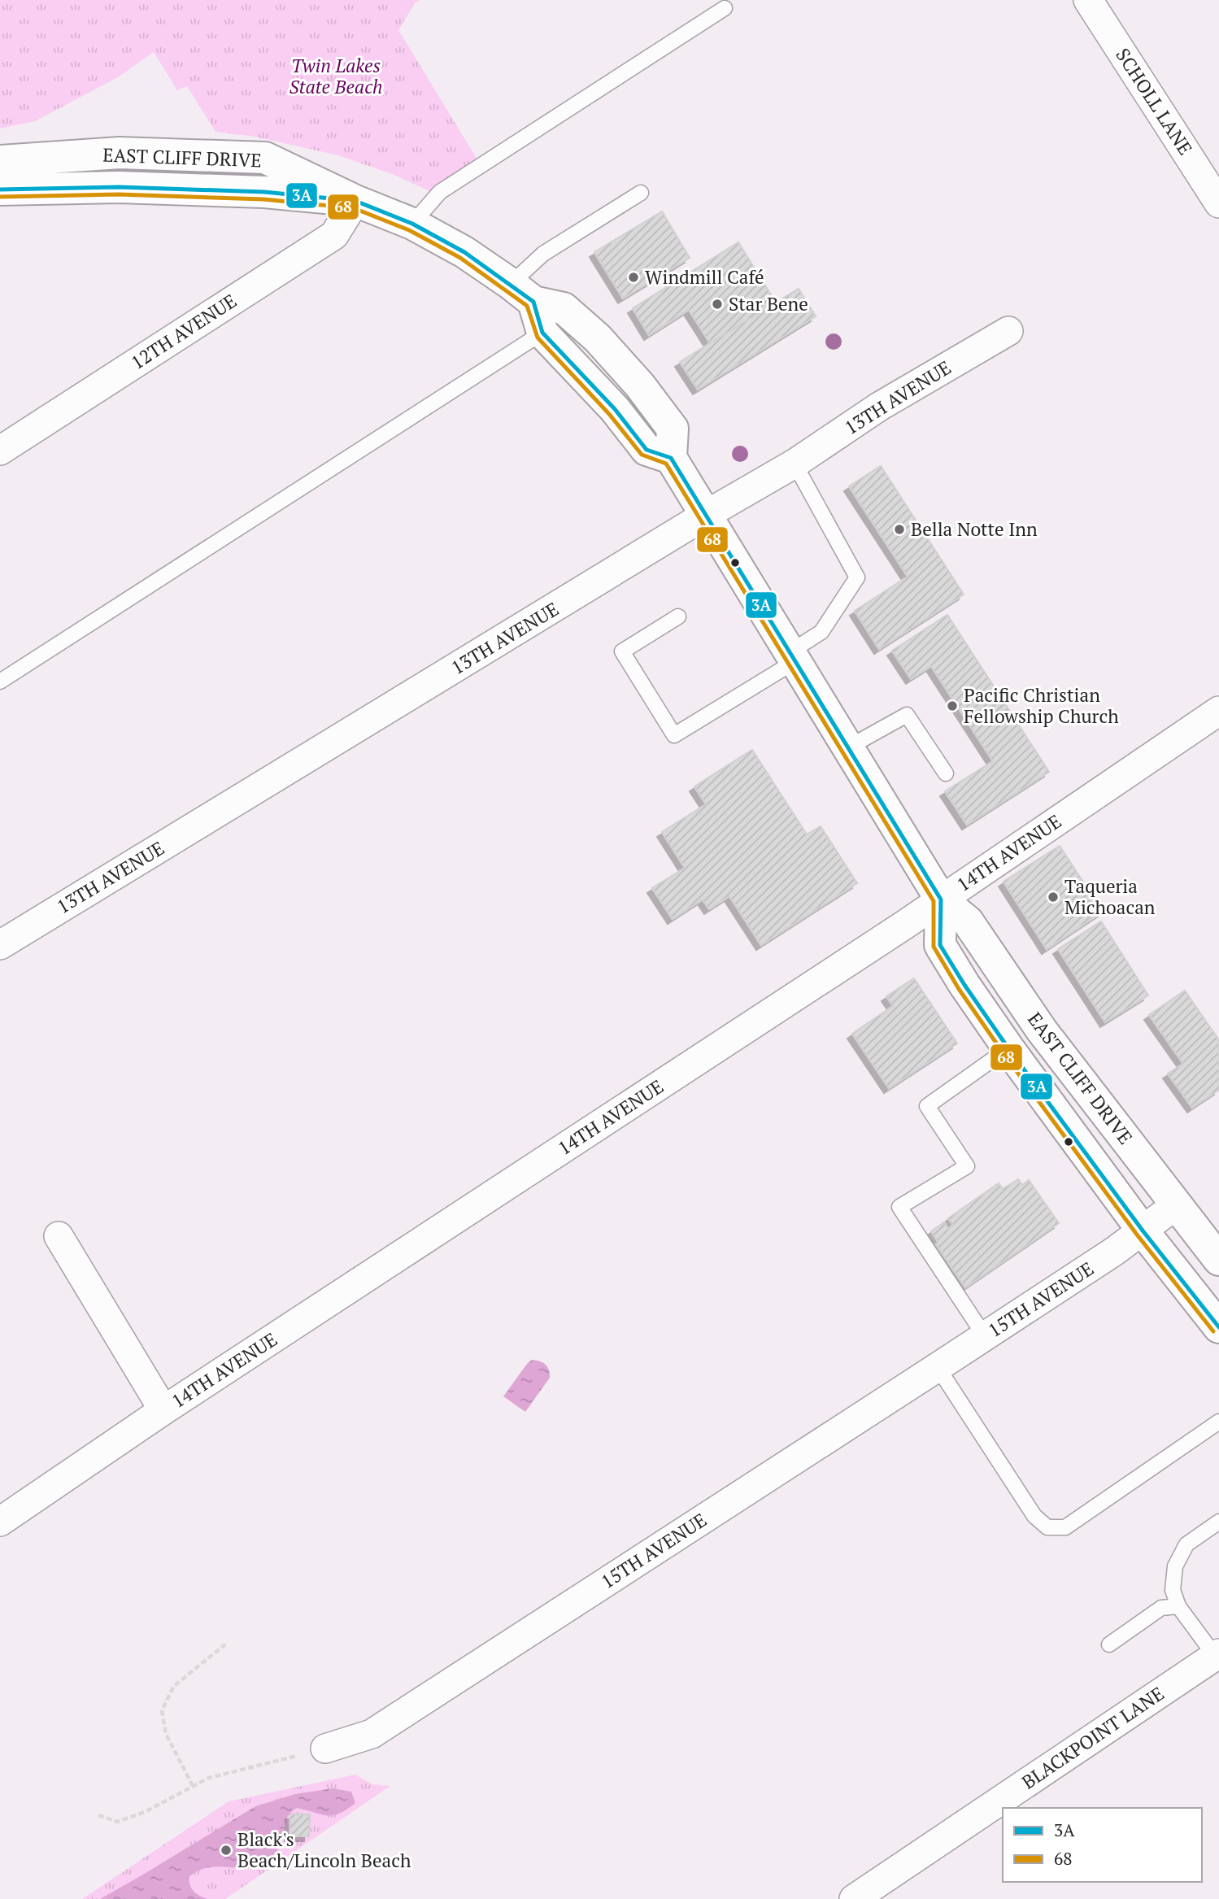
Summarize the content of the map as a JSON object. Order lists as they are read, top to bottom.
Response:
{
  "streets": {
    "main road": ["EAST CLIFF DRIVE"],
    "street": [
      "SCHOLL LANE",
      "12TH AVENUE",
      "13TH AVENUE",
      "14TH AVENUE",
      "15TH AVENUE",
      "BLACKPOINT LANE"
    ]
  },
  "crossings": [
    ["EAST CLIFF DRIVE", "12TH AVENUE"],
    ["EAST CLIFF DRIVE", "13TH AVENUE"],
    ["EAST CLIFF DRIVE", "14TH AVENUE"],
    ["EAST CLIFF DRIVE", "15TH AVENUE"]
  ],
  "parks": ["Twin Lakes State Beach"],
  "places": [
    "Windmill Café",
    "Star Bene",
    "Bella Notte Inn",
    "Pacific Christian Fellowship Church",
    "Taqueria Michoacan",
    "Black's Beach/Lincoln Beach"
  ],
  "lines": ["transit line 3A", "transit line 68"],
  "legend": ["3A", "68"]
}
